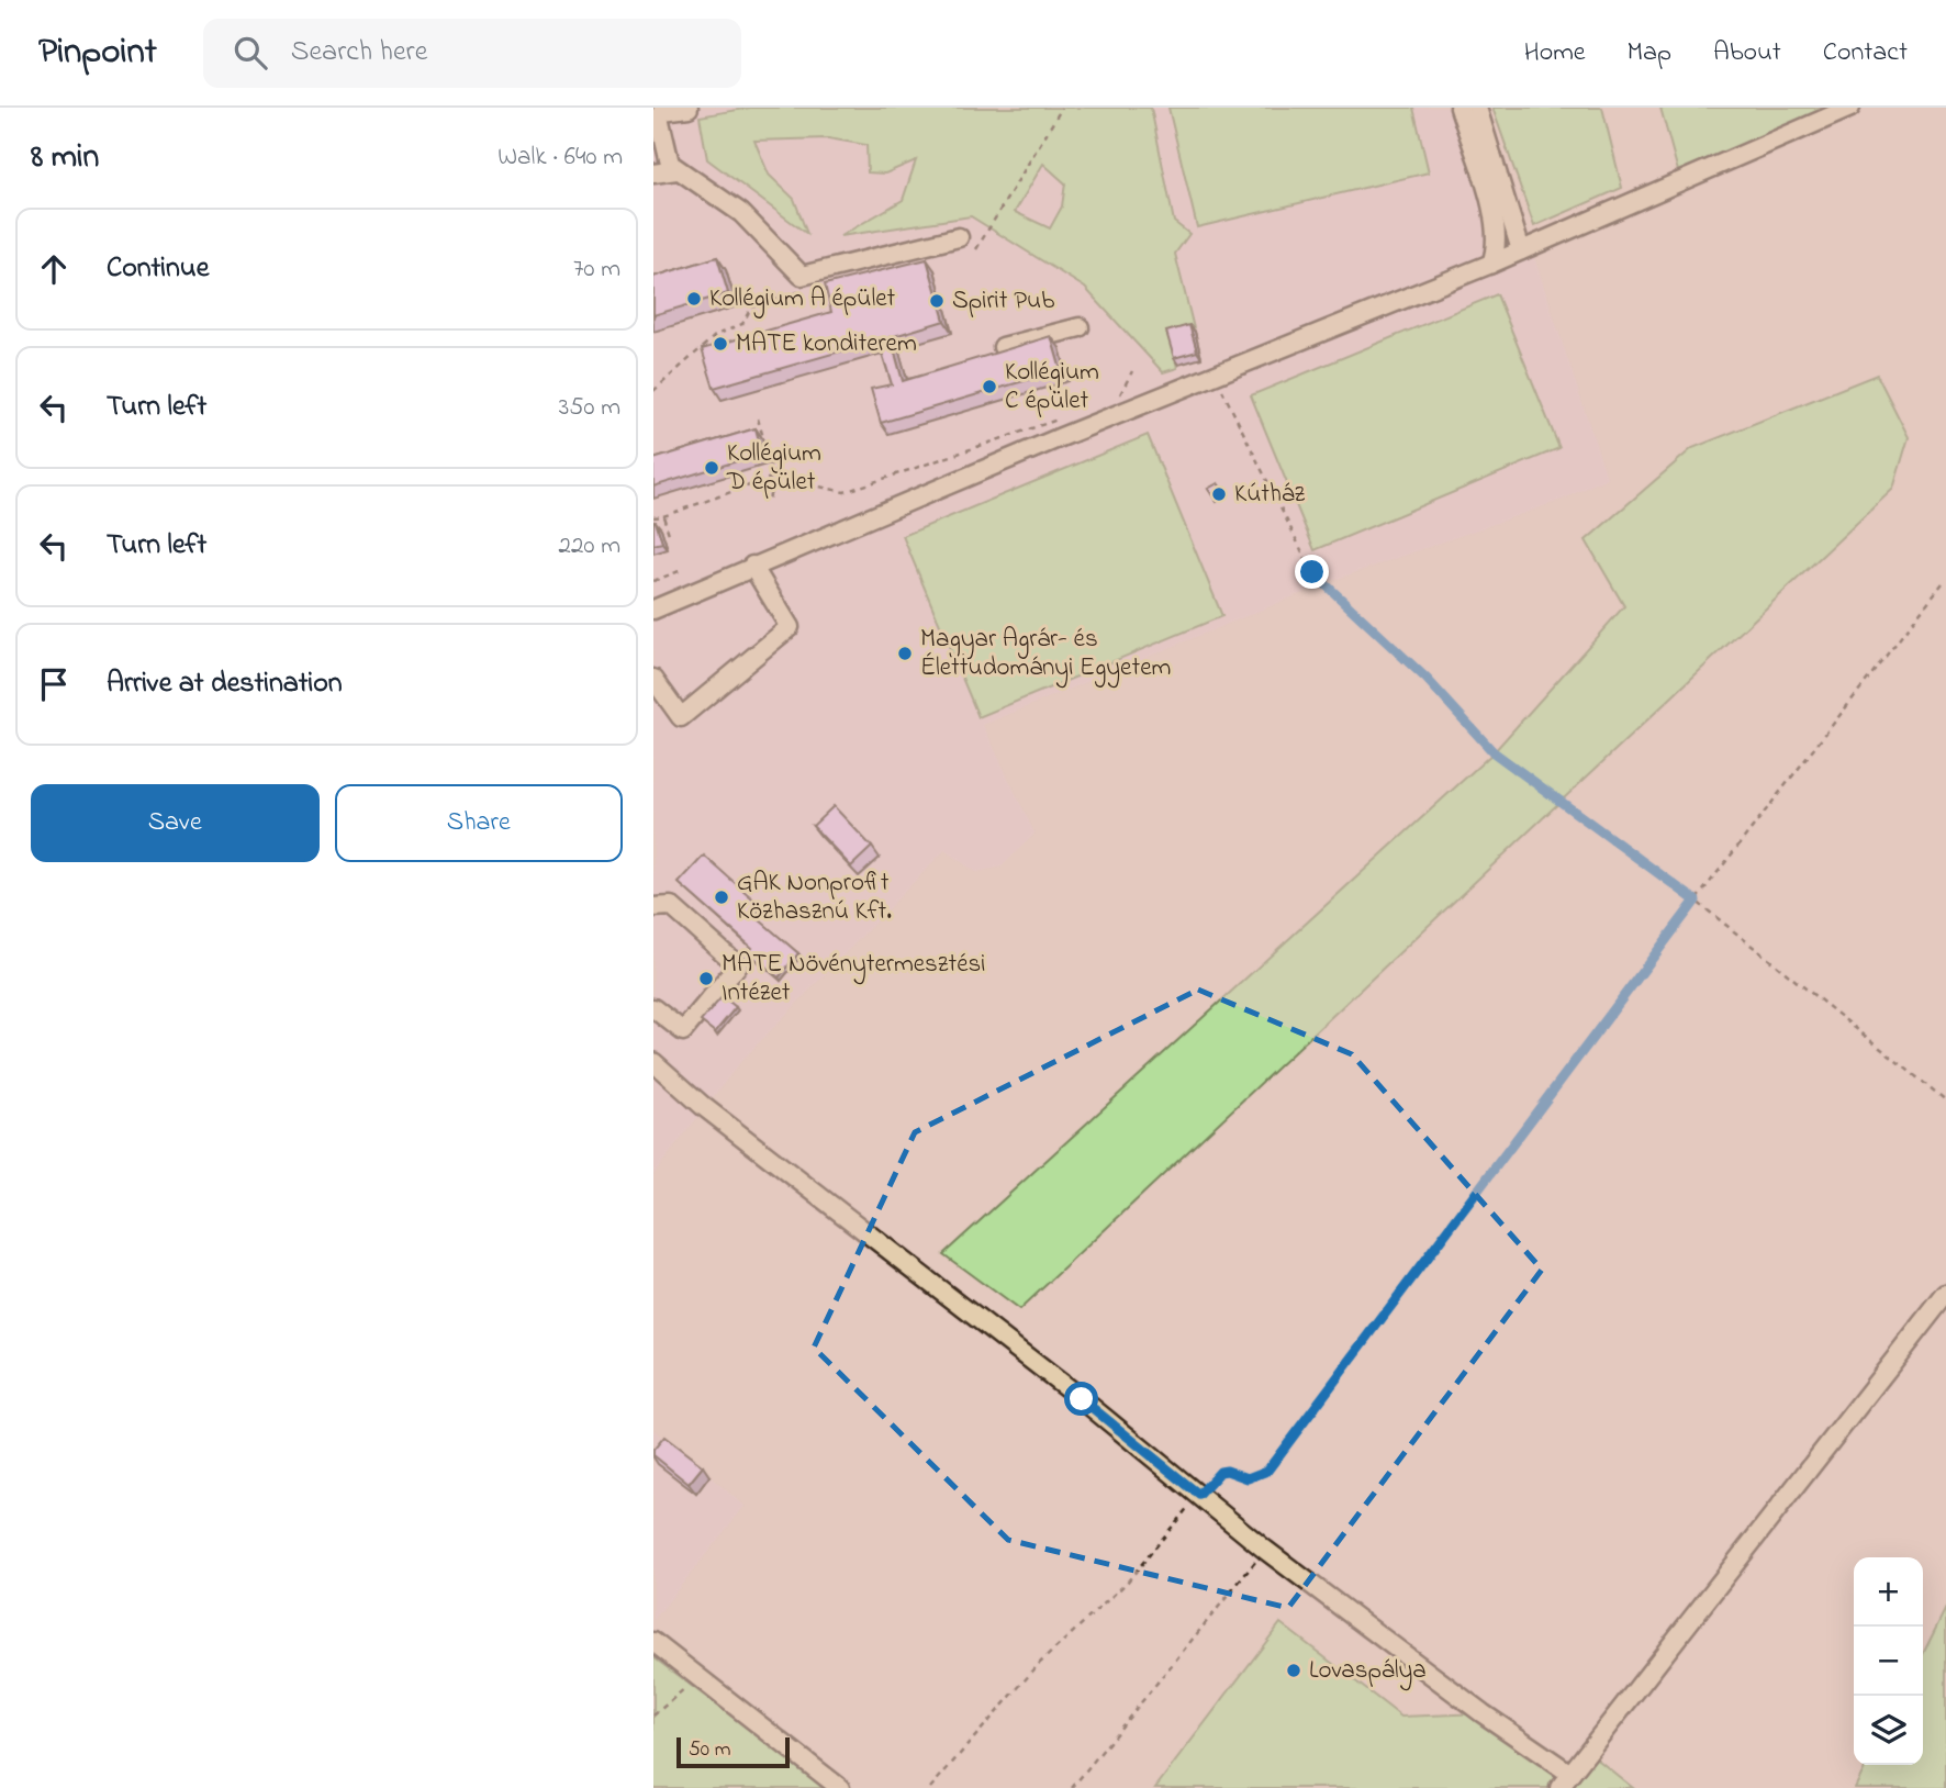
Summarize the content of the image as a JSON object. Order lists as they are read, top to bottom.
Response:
{
  "places": [
    "Kollégium A épület",
    "Spirit Pub",
    "MATE konditerem",
    "Kollégium C épület",
    "Kollégium D épület",
    "Kútház",
    "Magyar Agrár- és Élettudományi Egyetem",
    "GAK Nonprofit Közhasznú Kft.",
    "MATE Növénytermesztési Intézet",
    "Lovaspálya"
  ],
  "scale_bar": "50 m",
  "page": {
    "header": "Pinpoint",
    "search": "Search here",
    "nav": [
      "Home",
      "Map",
      "About",
      "Contact"
    ],
    "heading": ["8 min", "Walk · 640 m"],
    "list": [
      ["Continue", "70 m"],
      ["Turn left", "350 m"],
      ["Turn left", "220 m"],
      "Arrive at destination"
    ],
    "buttons": ["Save", "Share"],
    "map_buttons": ["+", "−"],
    "scale": "50 m"
  }
}
